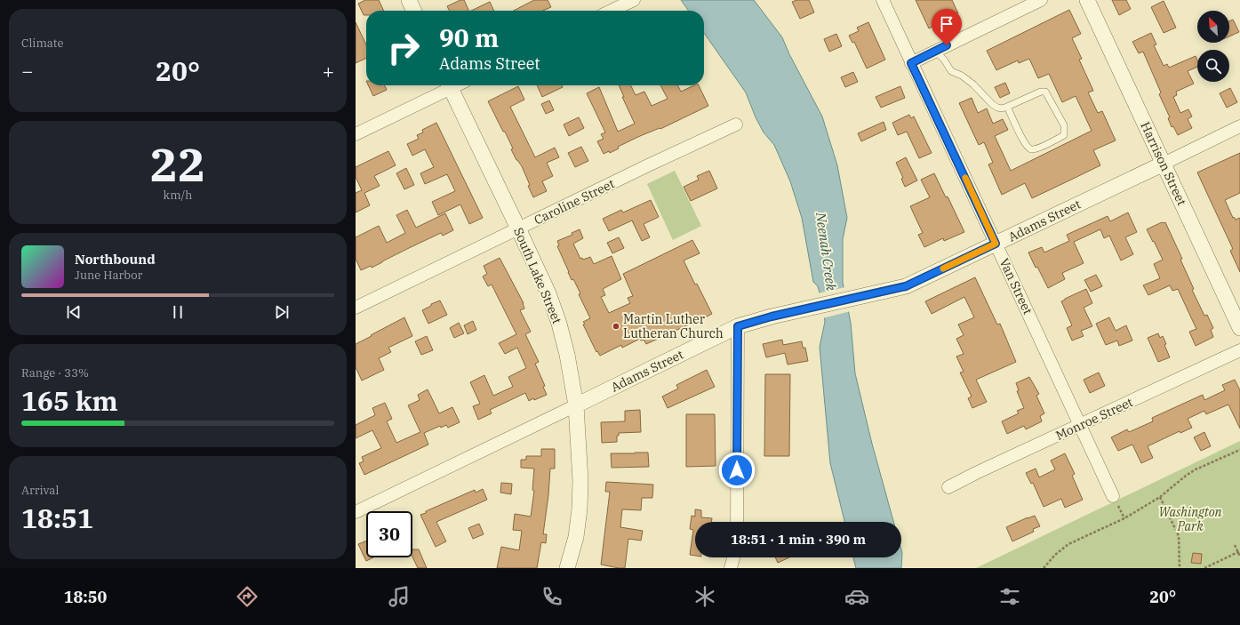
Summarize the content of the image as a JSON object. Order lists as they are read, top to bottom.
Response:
{
  "streets": {
    "street": [
      "Harrison Street",
      "Caroline Street",
      "Adams Street",
      "South Lake Street",
      "Van Street",
      "Monroe Street"
    ]
  },
  "crossings": [
    ["Harrison Street", "Adams Street"],
    ["Caroline Street", "South Lake Street"],
    ["Adams Street", "South Lake Street"],
    ["Adams Street", "Van Street"],
    ["Van Street", "Monroe Street"]
  ],
  "water": ["Neenah Creek"],
  "parks": ["Washington Park"],
  "places": ["Martin Luther Lutheran Church"],
  "north": "top left",
  "page": {
    "tile": [
      "Climate",
      ["22", "km/h"],
      ["Range · 33%", "165 km"],
      ["Arrival", "18:51"]
    ],
    "turn": ["90 m", "Adams Street"],
    "heat": ["−", "20°", "+"],
    "song": ["Northbound", "June Harbor"],
    "limit": "30",
    "trip": "18:51 · 1 min · 390 m",
    "tabs": ["18:50", "20°"]
  }
}
